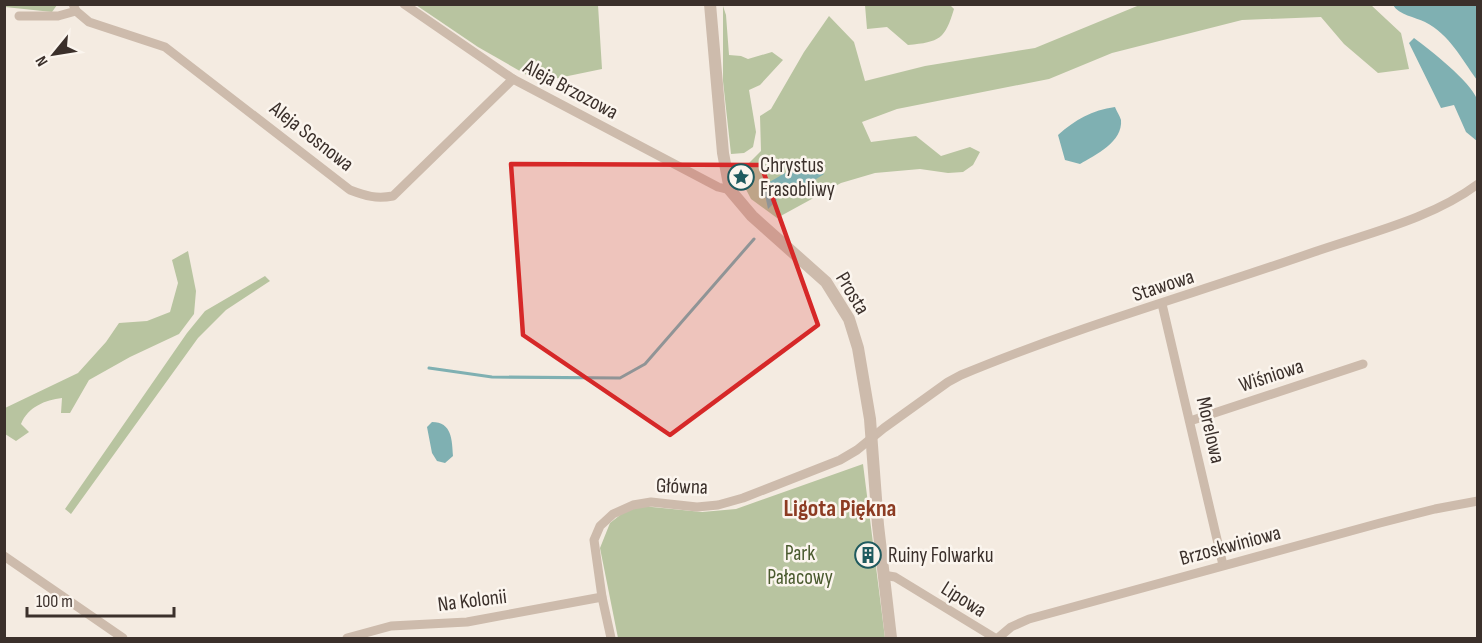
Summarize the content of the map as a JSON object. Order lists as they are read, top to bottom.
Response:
{
  "streets": {
    "street": [
      "Aleja Brzozowa",
      "Aleja Sosnowa",
      "Stawowa",
      "Prosta",
      "Wiśniowa",
      "Morelowa",
      "Główna",
      "Brzoskwiniowa",
      "Lipowa",
      "Na Kolonii"
    ]
  },
  "crossings": [
    ["Aleja Brzozowa", "Aleja Sosnowa"],
    ["Aleja Brzozowa", "Prosta"],
    ["Stawowa", "Prosta"],
    ["Stawowa", "Morelowa"],
    ["Stawowa", "Główna"],
    ["Prosta", "Główna"],
    ["Prosta", "Lipowa"],
    ["Wiśniowa", "Morelowa"],
    ["Morelowa", "Brzoskwiniowa"],
    ["Główna", "Na Kolonii"],
    ["Brzoskwiniowa", "Lipowa"]
  ],
  "districts": ["Ligota Piękna"],
  "parks": ["Park Pałacowy"],
  "places": {
    "place": ["Chrystus Frasobliwy"],
    "building": ["Ruiny Folwarku"]
  },
  "scale_bar": "100 m",
  "north": "bottom left"
}
